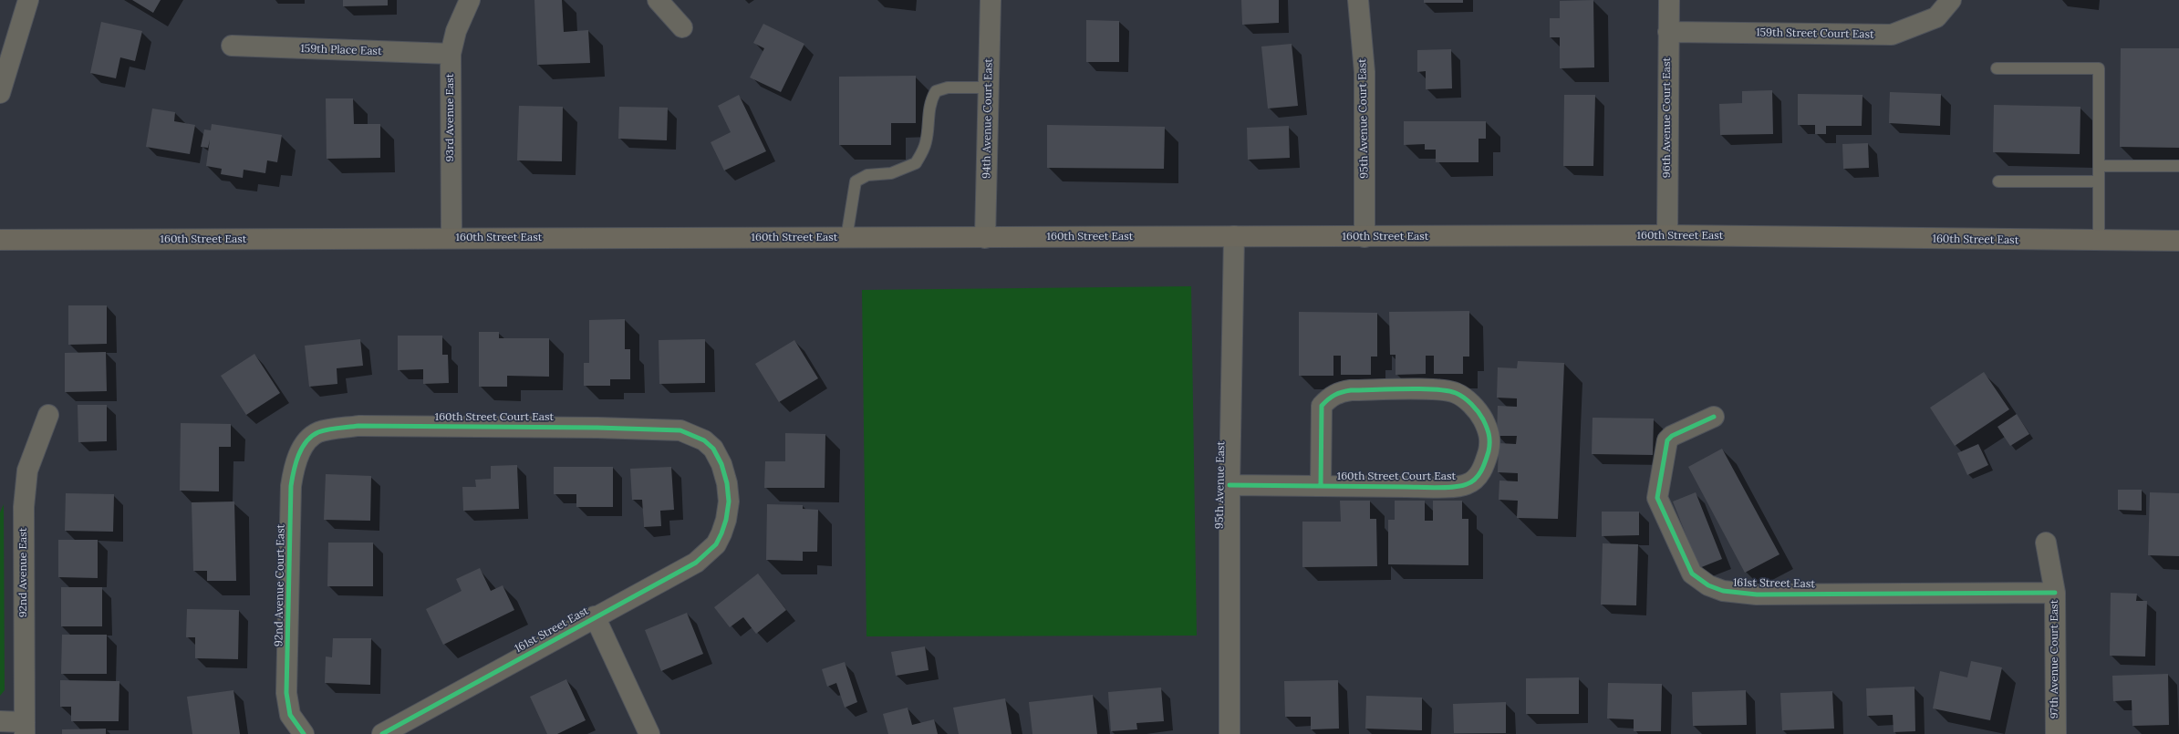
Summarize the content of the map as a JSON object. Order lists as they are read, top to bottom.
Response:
{
  "streets": {
    "main road": ["160th Street East"],
    "street": [
      "159th Street Court East",
      "159th Place East",
      "93rd Avenue East",
      "96th Avenue Court East",
      "94th Avenue Court East",
      "95th Avenue Court East",
      "160th Street Court East",
      "95th Avenue East",
      "92nd Avenue East",
      "161st Street East",
      "92nd Avenue Court East",
      "97th Avenue Court East"
    ]
  },
  "crossings": [
    ["159th Street Court East", "96th Avenue Court East"],
    ["159th Place East", "93rd Avenue East"],
    ["93rd Avenue East", "160th Street East"],
    ["96th Avenue Court East", "160th Street East"],
    ["94th Avenue Court East", "160th Street East"],
    ["95th Avenue Court East", "160th Street East"],
    ["160th Street East", "95th Avenue East"],
    ["160th Street Court East", "95th Avenue East"],
    ["160th Street Court East", "161st Street East"],
    ["160th Street Court East", "92nd Avenue Court East"],
    ["161st Street East", "97th Avenue Court East"]
  ]
}
